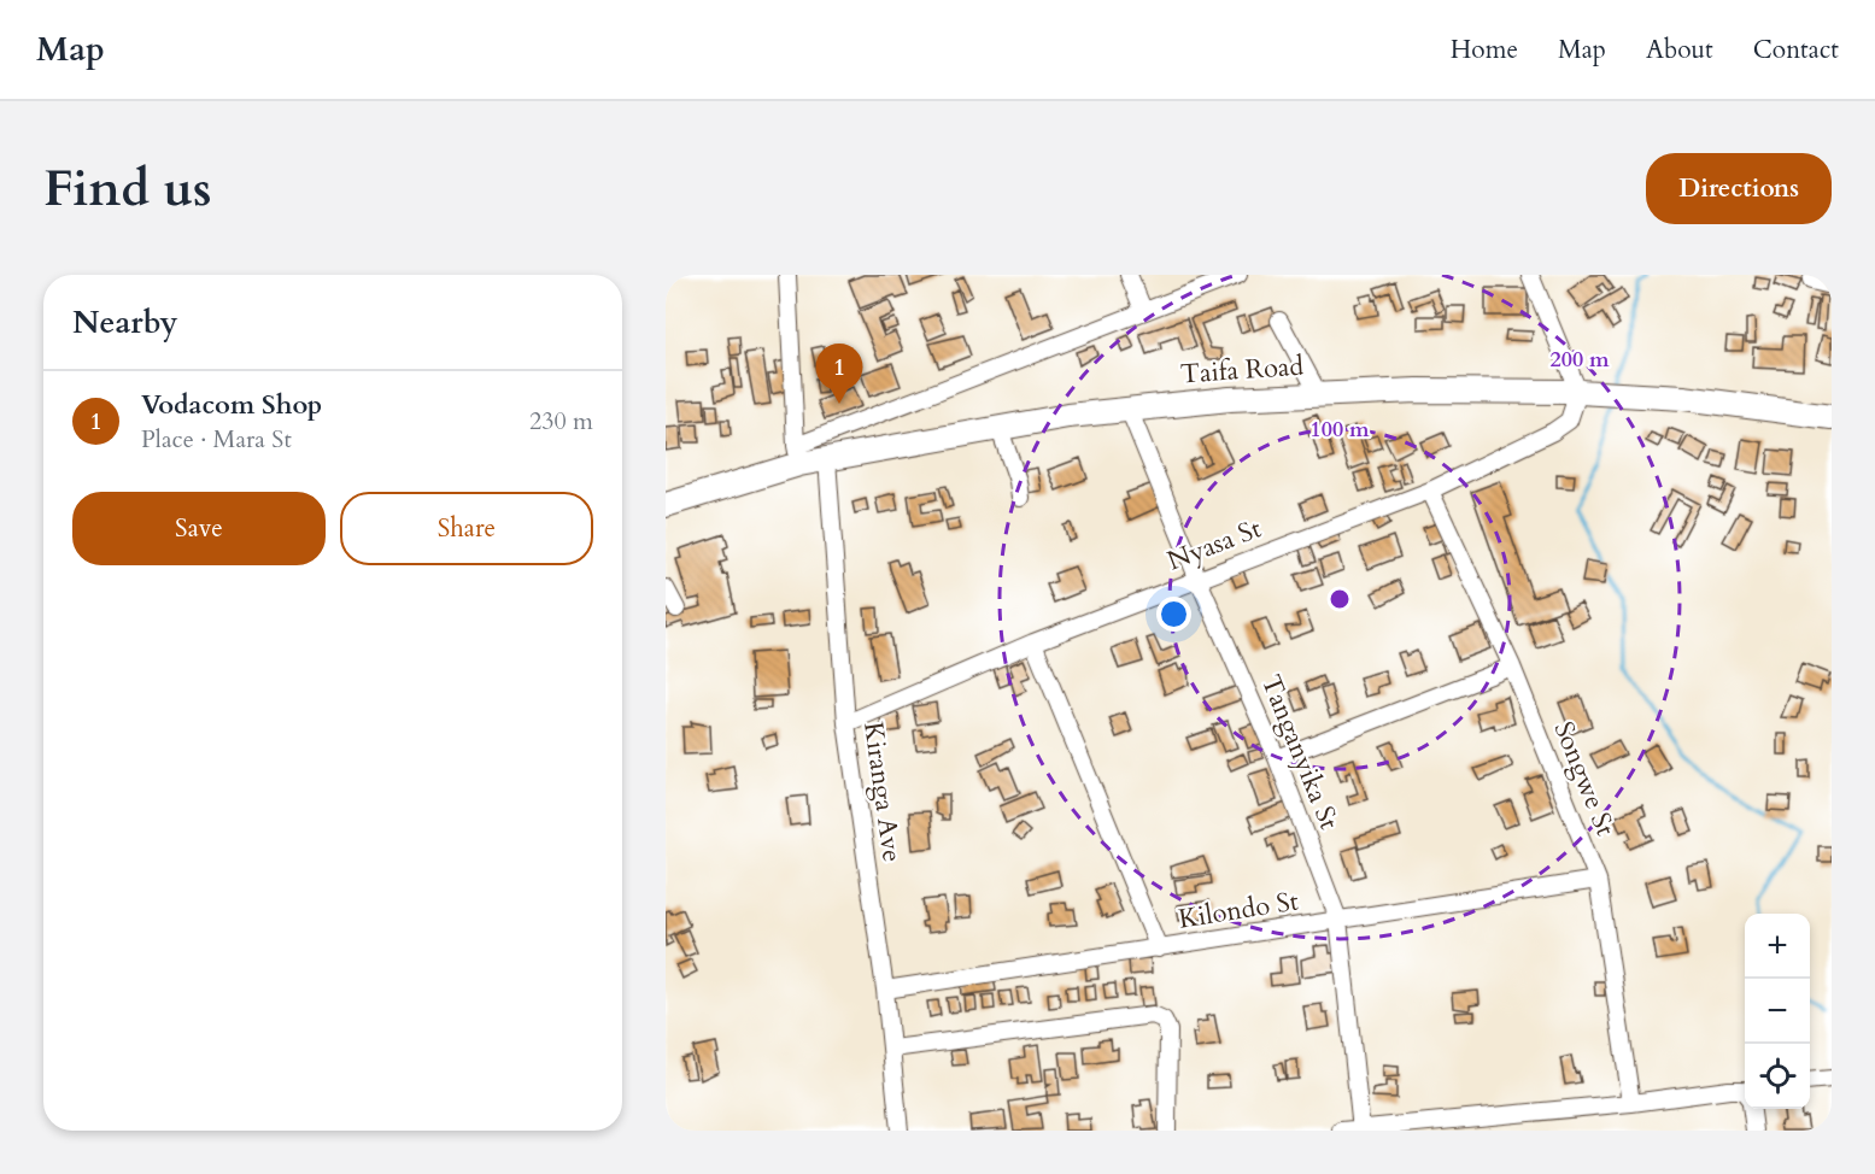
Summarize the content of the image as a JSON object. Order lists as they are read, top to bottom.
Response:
{
  "streets": {
    "highway": ["Taifa Road"],
    "street": [
      "Nyasa St",
      "Tanganyika St",
      "Songwe St",
      "Kiranga Ave",
      "Kilondo St"
    ]
  },
  "crossings": [
    ["Taifa Road", "Nyasa St"],
    ["Taifa Road", "Tanganyika St"],
    ["Taifa Road", "Kiranga Ave"],
    ["Nyasa St", "Tanganyika St"],
    ["Nyasa St", "Songwe St"],
    ["Nyasa St", "Kiranga Ave"],
    ["Tanganyika St", "Kilondo St"],
    ["Songwe St", "Kilondo St"],
    ["Kiranga Ave", "Kilondo St"]
  ],
  "page": {
    "header": "Map",
    "nav": [
      "Home",
      "Map",
      "About",
      "Contact"
    ],
    "buttons": [
      "Directions",
      ["Save", "Share"]
    ],
    "title": "Find us",
    "heading": "Nearby",
    "pins": "1",
    "list": [
      {
        "mark": "1",
        "name": "Vodacom Shop",
        "note": "Place · Mara St",
        "value": "230 m"
      }
    ],
    "map_buttons": ["+", "−"]
  },
  "rings": ["200 m", "100 m"]
}
